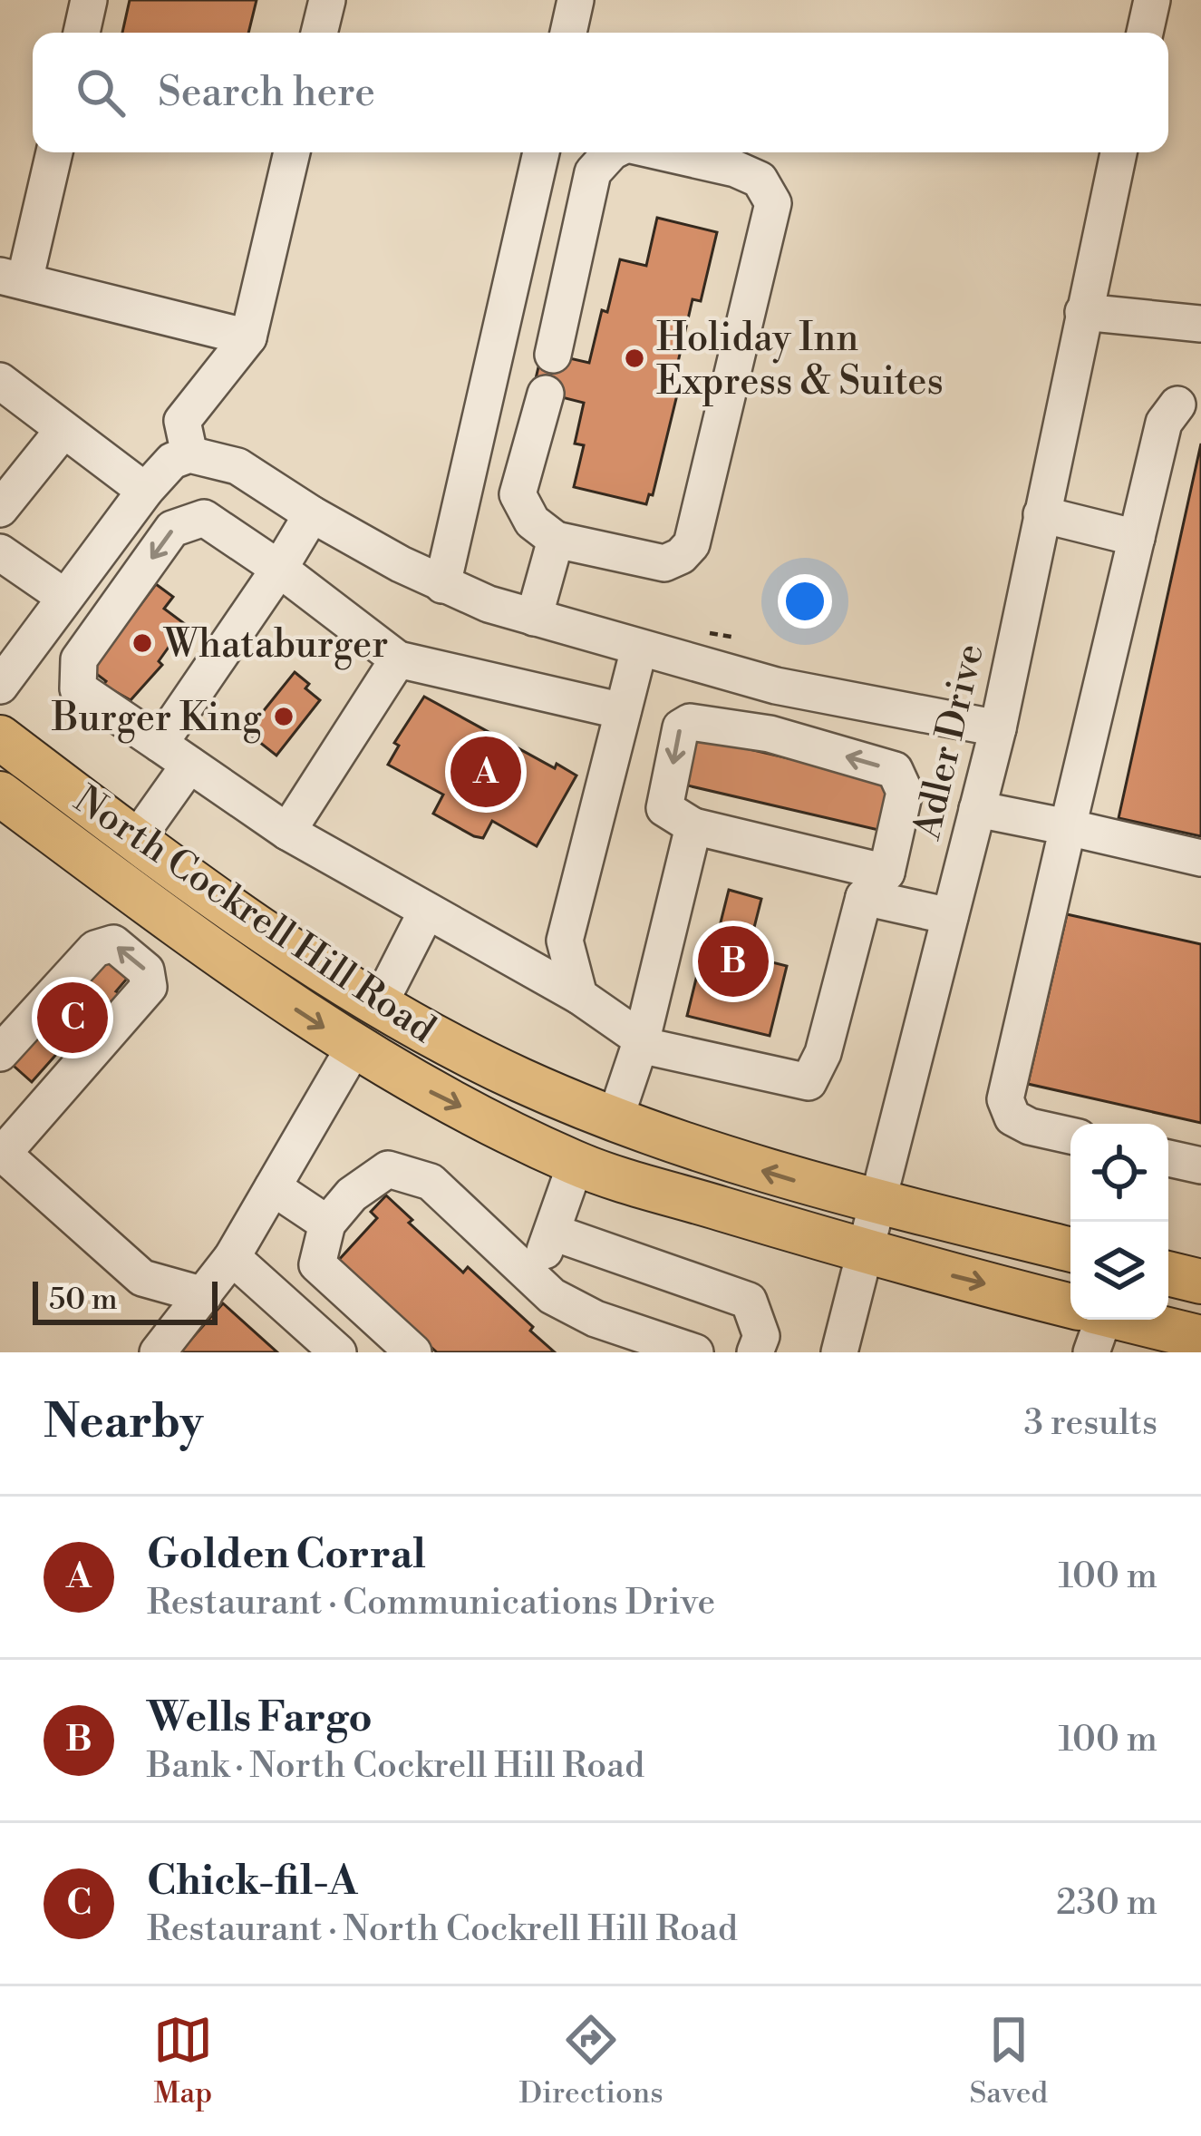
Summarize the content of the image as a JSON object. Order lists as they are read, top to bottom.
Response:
{
  "streets": {
    "main road": ["North Cockrell Hill Road"],
    "street": ["Adler Drive"]
  },
  "crossings": [
    ["Adler Drive", "North Cockrell Hill Road"]
  ],
  "places": ["Holiday Inn Express & Suites", "Whataburger", "Burger King"],
  "scale_bar": "50 m",
  "page": {
    "search": "Search here",
    "pins": ["A", "B", "C"],
    "scale": "50 m",
    "heading": ["Nearby", "3 results"],
    "list": [
      {
        "mark": "A",
        "name": "Golden Corral",
        "note": "Restaurant · Communications Drive",
        "value": "100 m"
      },
      {
        "mark": "B",
        "name": "Wells Fargo",
        "note": "Bank · North Cockrell Hill Road",
        "value": "100 m"
      },
      {
        "mark": "C",
        "name": "Chick-fil-A",
        "note": "Restaurant · North Cockrell Hill Road",
        "value": "230 m"
      }
    ],
    "nav": ["Map", "Directions", "Saved"]
  }
}
